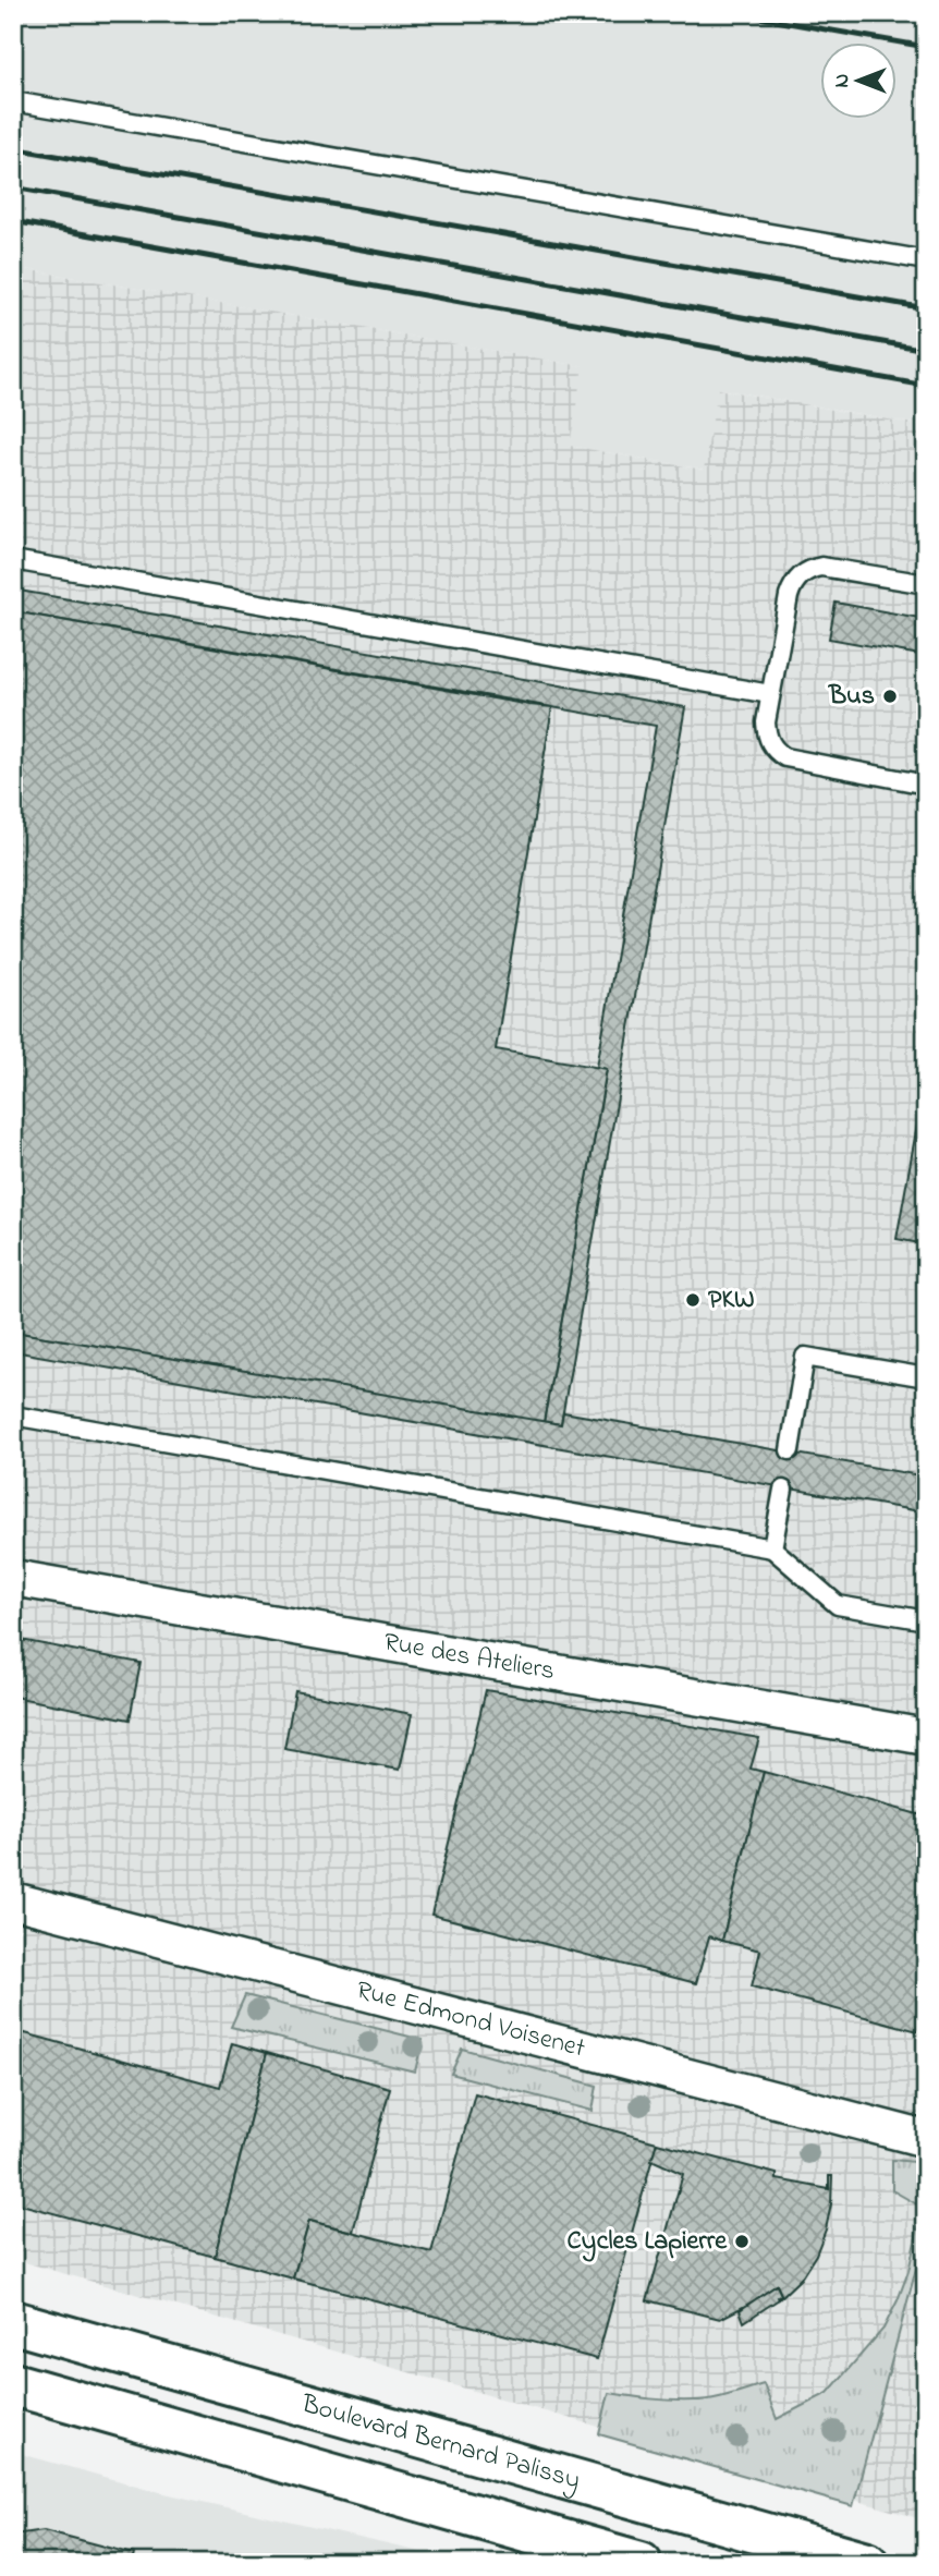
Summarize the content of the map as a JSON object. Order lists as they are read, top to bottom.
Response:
{
  "streets": {
    "main road": ["Boulevard Bernard Palissy"],
    "street": ["Rue des Ateliers", "Rue Edmond Voisenet"]
  },
  "places": ["Bus", "PKW", "Cycles Lapierre"],
  "north": "left"
}
